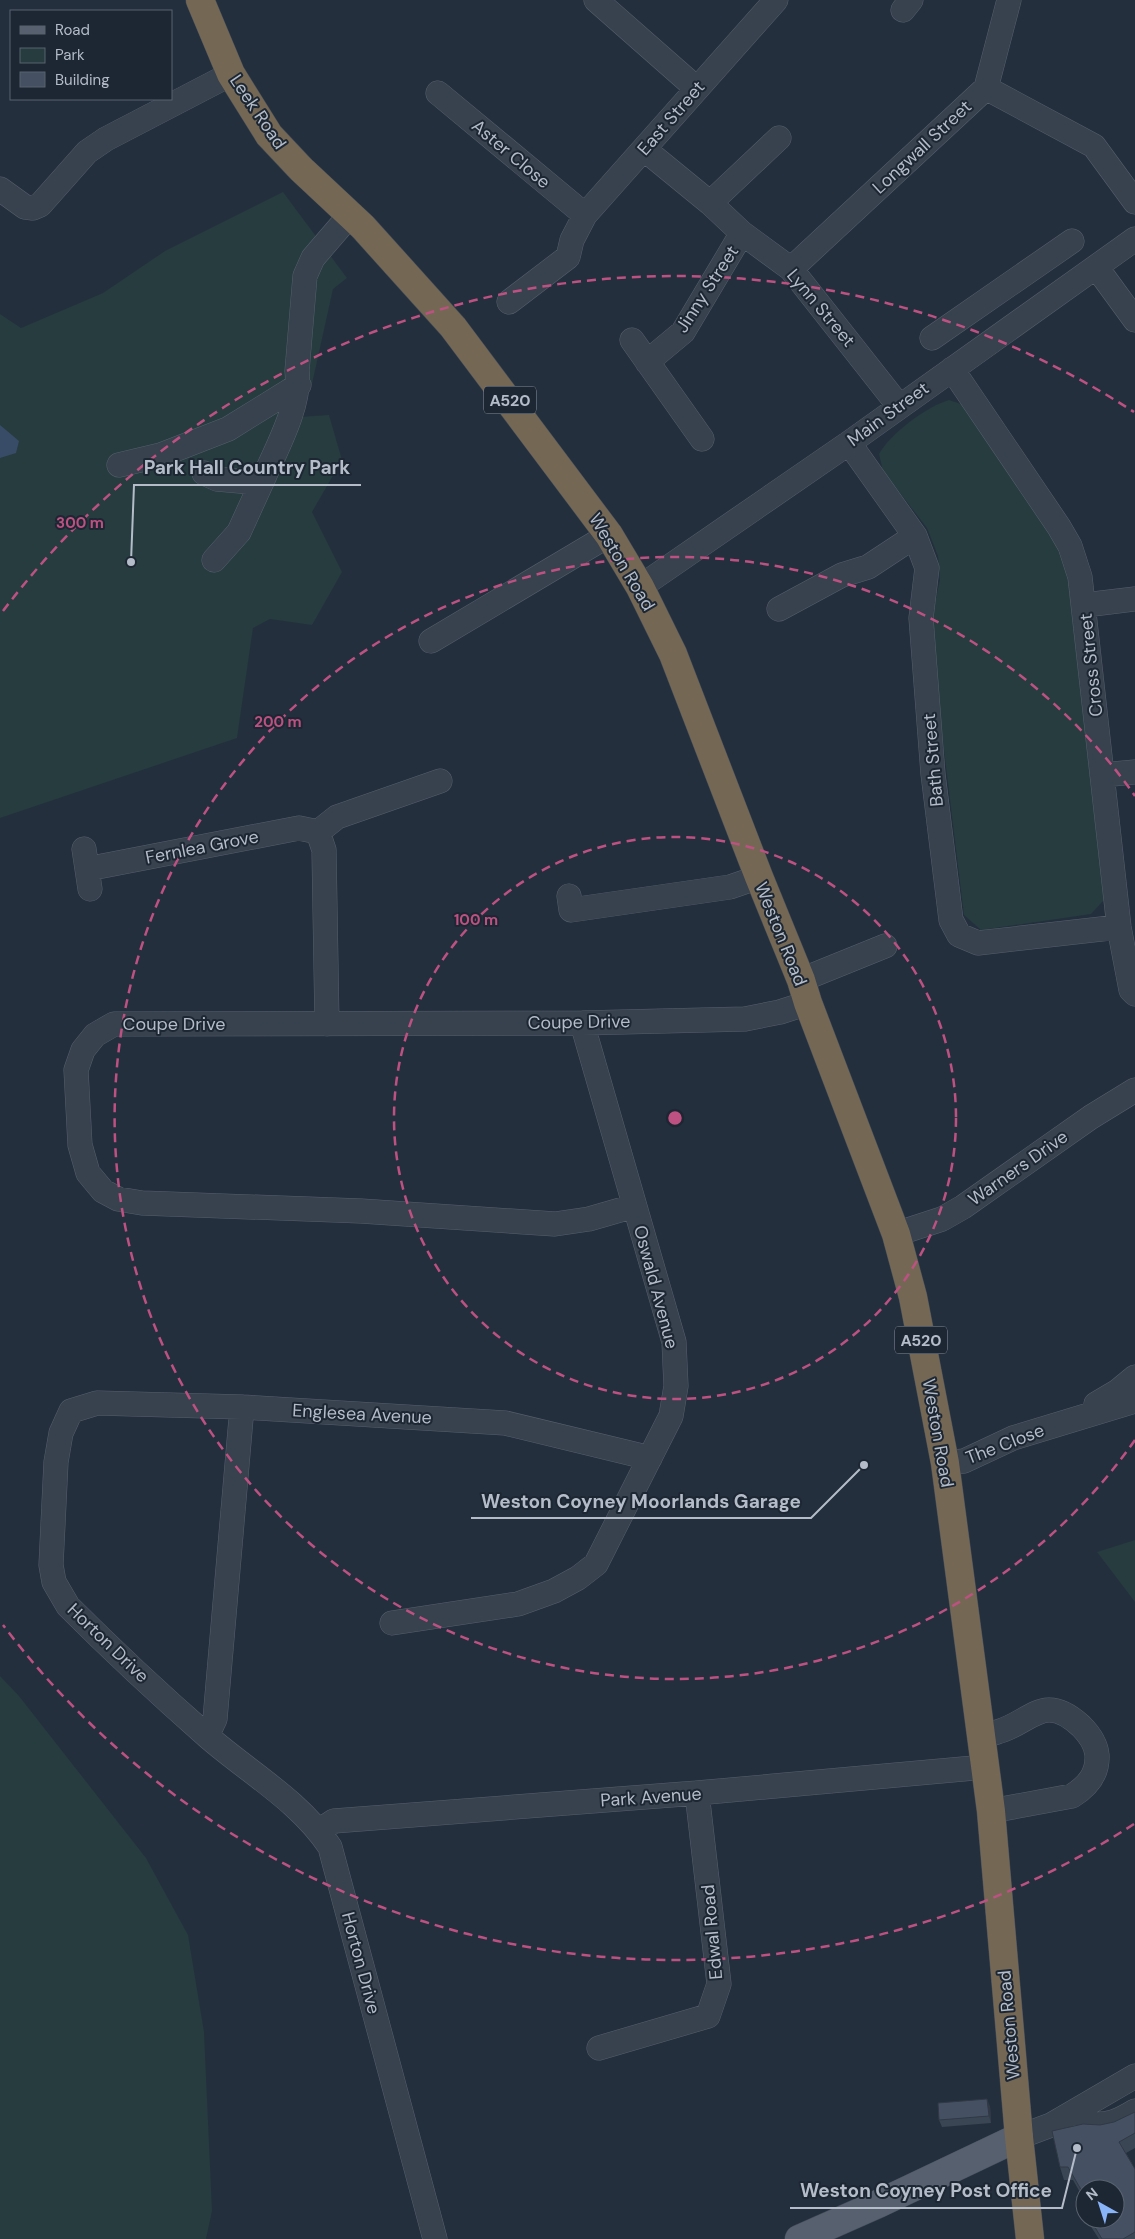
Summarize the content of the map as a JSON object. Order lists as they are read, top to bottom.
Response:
{
  "streets": {
    "highway": ["Leek Road", "A520", "Weston Road"],
    "street": [
      "East Street",
      "Longwall Street",
      "Aster Close",
      "Jinny Street",
      "Lynn Street",
      "Main Street",
      "Cross Street",
      "Bath Street",
      "Fernlea Grove",
      "Coupe Drive",
      "Warners Drive",
      "Oswald Avenue",
      "Englesea Avenue",
      "The Close",
      "Horton Drive",
      "Park Avenue",
      "Edwal Road"
    ]
  },
  "crossings": [
    ["Leek Road", "Weston Road"],
    ["East Street", "Aster Close"],
    ["East Street", "Lynn Street"],
    ["Longwall Street", "Lynn Street"],
    ["Jinny Street", "Lynn Street"],
    ["Lynn Street", "Main Street"],
    ["Main Street", "Weston Road"],
    ["Main Street", "Cross Street"],
    ["Main Street", "Bath Street"],
    ["Weston Road", "Coupe Drive"],
    ["Weston Road", "Warners Drive"],
    ["Weston Road", "The Close"],
    ["Weston Road", "Park Avenue"],
    ["Cross Street", "Bath Street"],
    ["Coupe Drive", "Oswald Avenue"],
    ["Oswald Avenue", "Englesea Avenue"],
    ["Englesea Avenue", "Horton Drive"],
    ["Horton Drive", "Park Avenue"],
    ["Park Avenue", "Edwal Road"]
  ],
  "places": ["Park Hall Country Park", "Weston Coyney Moorlands Garage", "Weston Coyney Post Office"],
  "legend": ["Road", "Park", "Building"],
  "north": "top left",
  "rings": ["300 m", "200 m", "100 m"]
}
